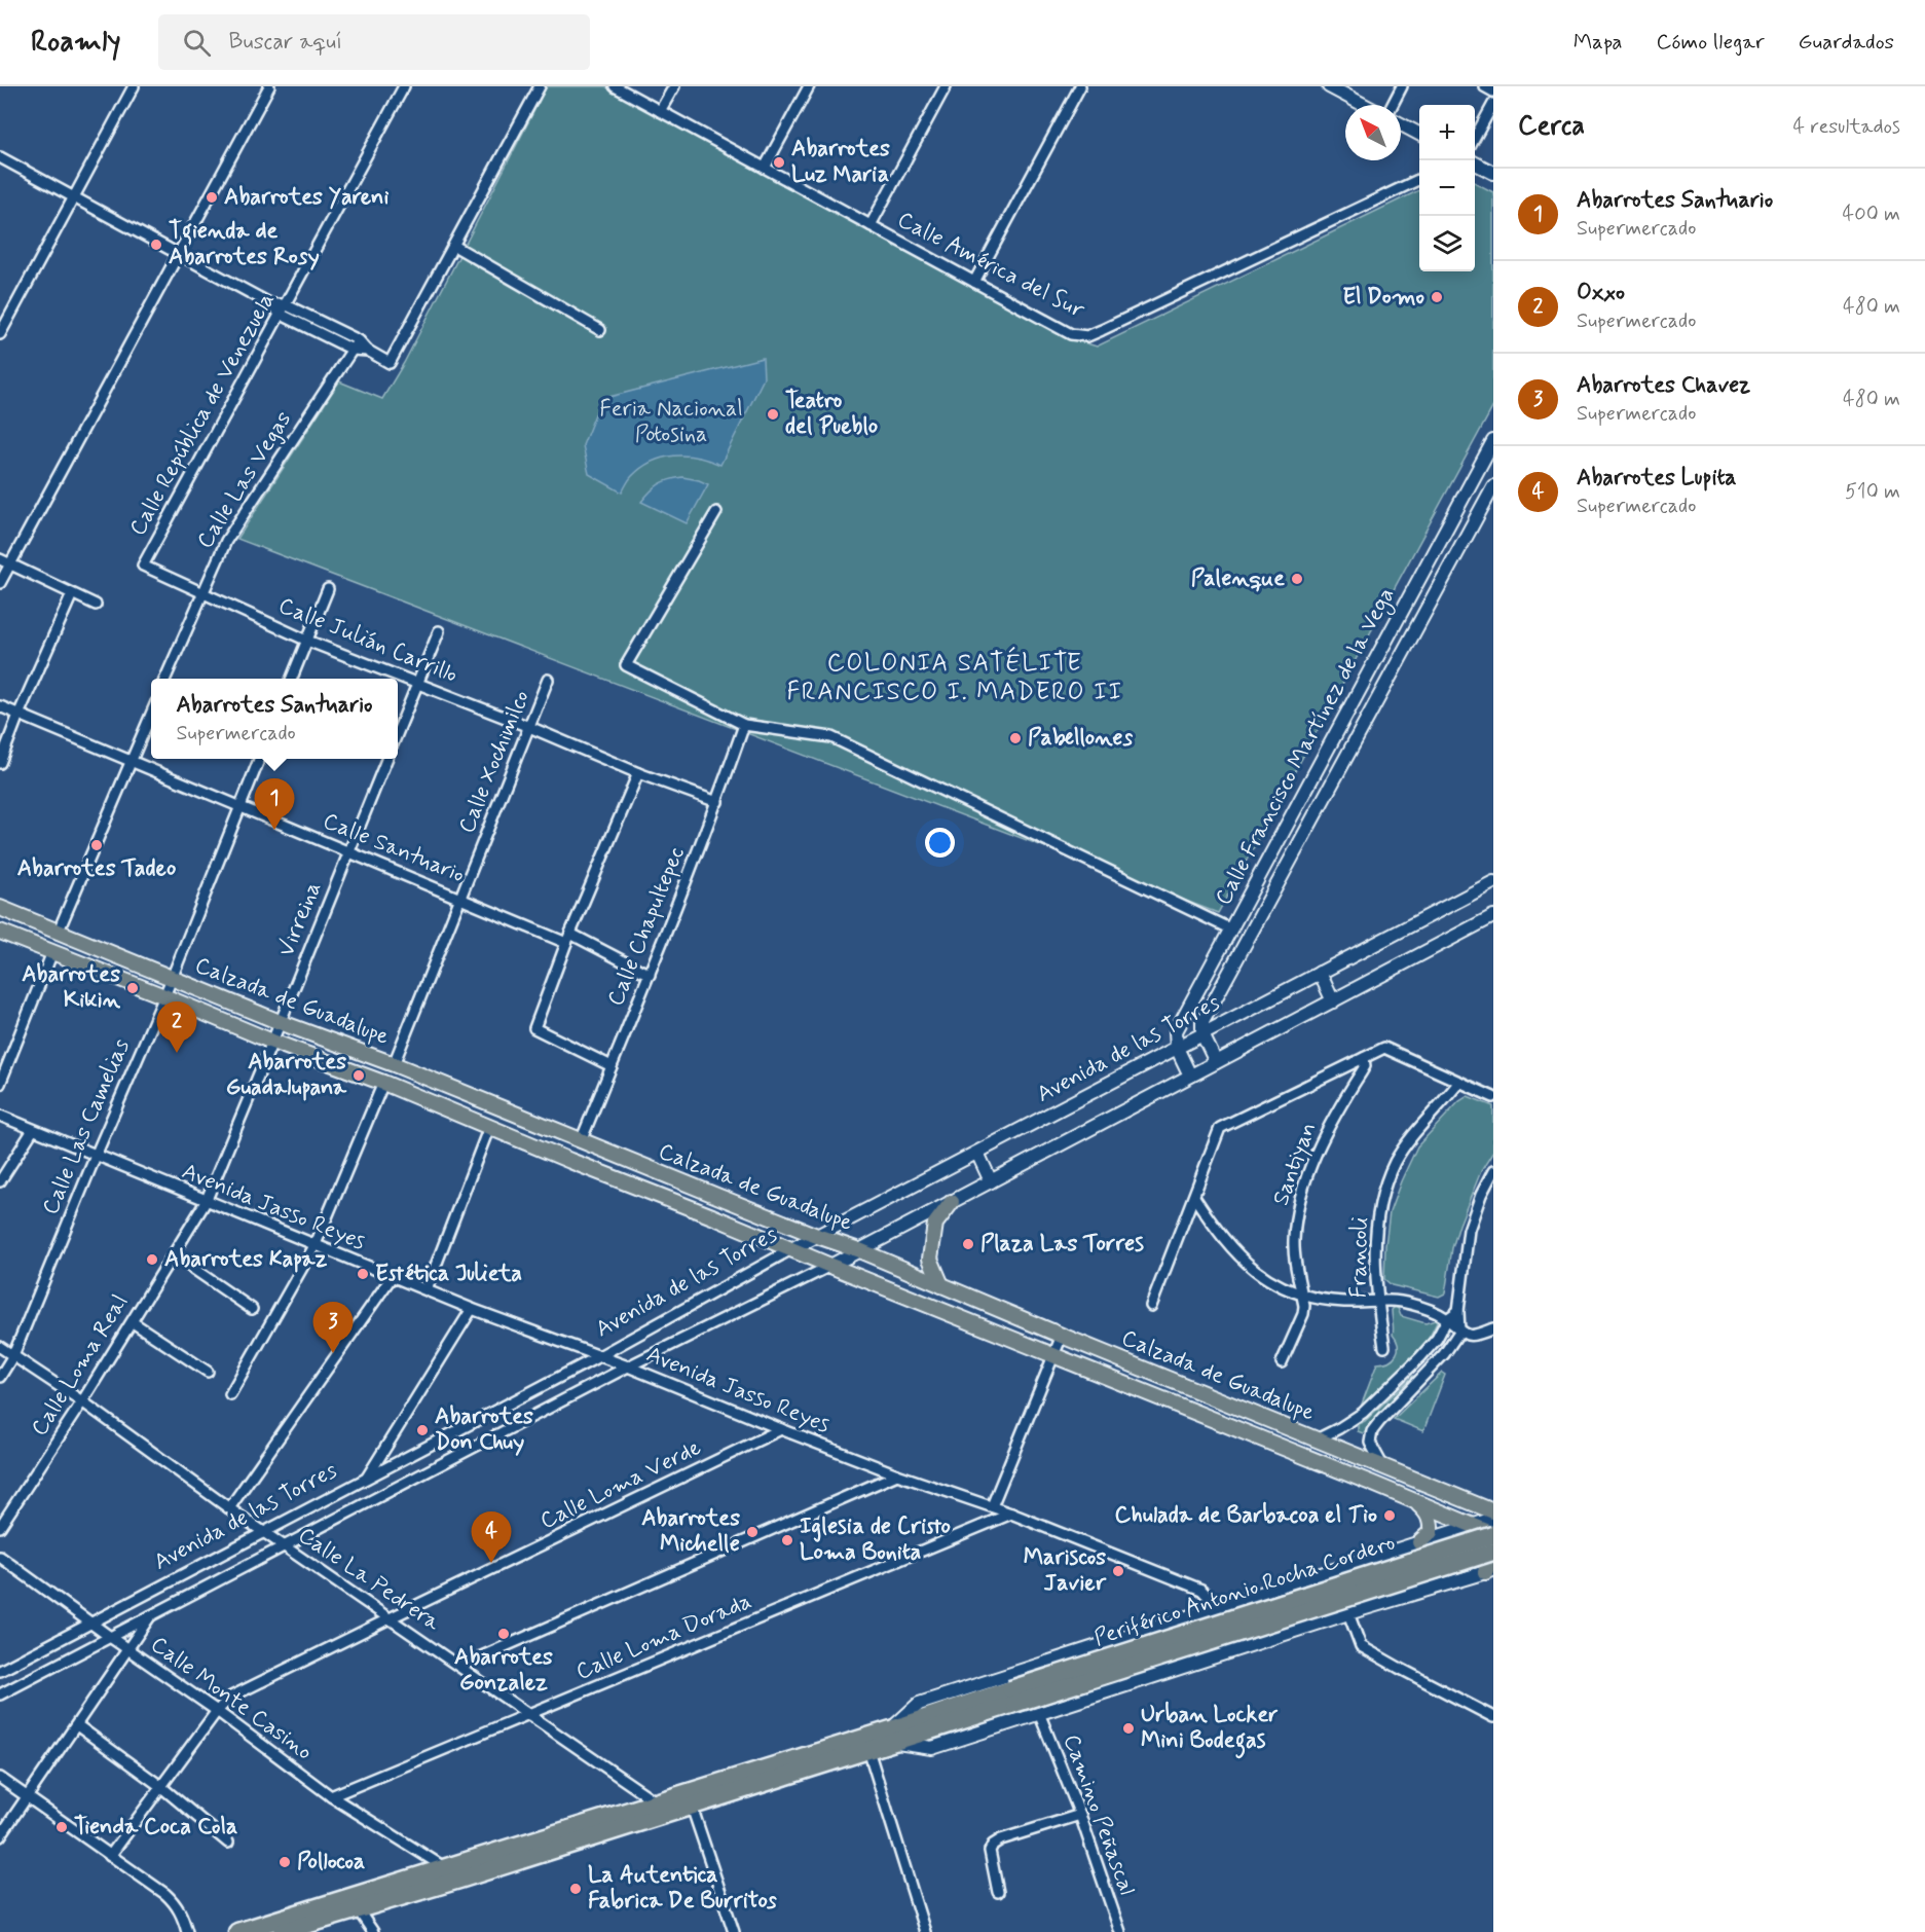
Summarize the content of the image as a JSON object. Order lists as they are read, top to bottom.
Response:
{
  "streets": {
    "highway": ["Periférico Antonio Rocha Cordero"],
    "main road": ["Calle Francisco Martínez de la Vega", "Calzada de Guadalupe", "Avenida de las Torres"],
    "street": [
      "Calle América del Sur",
      "Calle República de Venezuela",
      "Calle Las Vegas",
      "Calle Julián Carrillo",
      "Calle Xochimilco",
      "Calle Santuario",
      "Virreina",
      "Calle Chapultepec",
      "Calle Las Camelias",
      "Santiyan",
      "Avenida Jasso Reyes",
      "Francoli",
      "Calle Loma Real",
      "Calle Loma Verde",
      "Calle La Pedrera",
      "Calle Loma Dorada",
      "Calle Monte Casino",
      "Camino Peñascal"
    ]
  },
  "crossings": [
    ["Calle República de Venezuela", "Calle Julián Carrillo"],
    ["Calle Las Vegas", "Calle Julián Carrillo"],
    ["Calle Julián Carrillo", "Calle Xochimilco"],
    ["Calle Julián Carrillo", "Calle Chapultepec"],
    ["Calle Francisco Martínez de la Vega", "Avenida de las Torres"],
    ["Calle Xochimilco", "Calle Santuario"],
    ["Calle Xochimilco", "Calzada de Guadalupe"],
    ["Calle Santuario", "Virreina"],
    ["Calle Santuario", "Calle Chapultepec"],
    ["Calle Santuario", "Calle Las Camelias"],
    ["Virreina", "Calzada de Guadalupe"],
    ["Virreina", "Avenida Jasso Reyes"],
    ["Virreina", "Calle Loma Real"],
    ["Calle Chapultepec", "Calzada de Guadalupe"],
    ["Calzada de Guadalupe", "Avenida de las Torres"],
    ["Calzada de Guadalupe", "Calle Las Camelias"],
    ["Calzada de Guadalupe", "Periférico Antonio Rocha Cordero"],
    ["Avenida de las Torres", "Avenida Jasso Reyes"],
    ["Avenida de las Torres", "Calle La Pedrera"],
    ["Avenida de las Torres", "Calle Monte Casino"],
    ["Calle Las Camelias", "Avenida Jasso Reyes"],
    ["Calle Las Camelias", "Calle La Pedrera"],
    ["Avenida Jasso Reyes", "Calle Loma Real"],
    ["Avenida Jasso Reyes", "Calle Loma Verde"],
    ["Avenida Jasso Reyes", "Calle Loma Dorada"],
    ["Calle Loma Real", "Calle La Pedrera"],
    ["Calle Loma Verde", "Calle La Pedrera"],
    ["Calle Loma Verde", "Calle Monte Casino"],
    ["Calle La Pedrera", "Calle Loma Dorada"],
    ["Calle Loma Dorada", "Calle Monte Casino"]
  ],
  "districts": ["COLONIA SATÉLITE FRANCISCO I. MADERO II"],
  "parks": ["Feria Nacional Potosina"],
  "places": [
    "Abarrotes Luz Maria",
    "Abarrotes Yareni",
    "Tgienda de Abarrotes Rosy",
    "El Domo",
    "Teatro del Pueblo",
    "Palenque",
    "Pabellones",
    "Abarrotes Tadeo",
    "Abarrotes Kikin",
    "Abarrotes Guadalupana",
    "Plaza Las Torres",
    "Abarrotes Kapaz",
    "Estética Julieta",
    "Abarrotes Don Chuy",
    "Chulada de Barbacoa el Tio",
    "Abarrotes Michelle",
    "Iglesia de Cristo Loma Bonita",
    "Mariscos Javier",
    "Abarrotes Gonzalez",
    "Urban Locker Mini Bodegas",
    "Tienda Coca Cola",
    "Pollocoa",
    "La Autentica Fabrica De Burritos"
  ],
  "north": "top left",
  "page": {
    "header": "Roamly",
    "search": "Buscar aquí",
    "nav": ["Mapa", "Cómo llegar", "Guardados"],
    "heading": ["Cerca", "4 resultados"],
    "map_buttons": ["+", "−"],
    "list": [
      {
        "mark": "1",
        "name": "Abarrotes Santuario",
        "note": "Supermercado",
        "value": "400 m"
      },
      {
        "mark": "2",
        "name": "Oxxo",
        "note": "Supermercado",
        "value": "480 m"
      },
      {
        "mark": "3",
        "name": "Abarrotes Chavez",
        "note": "Supermercado",
        "value": "480 m"
      },
      {
        "mark": "4",
        "name": "Abarrotes Lupita",
        "note": "Supermercado",
        "value": "510 m"
      }
    ],
    "popup": ["Abarrotes Santuario", "Supermercado"],
    "pins": [
      "1",
      "2",
      "3",
      "4"
    ]
  }
}
